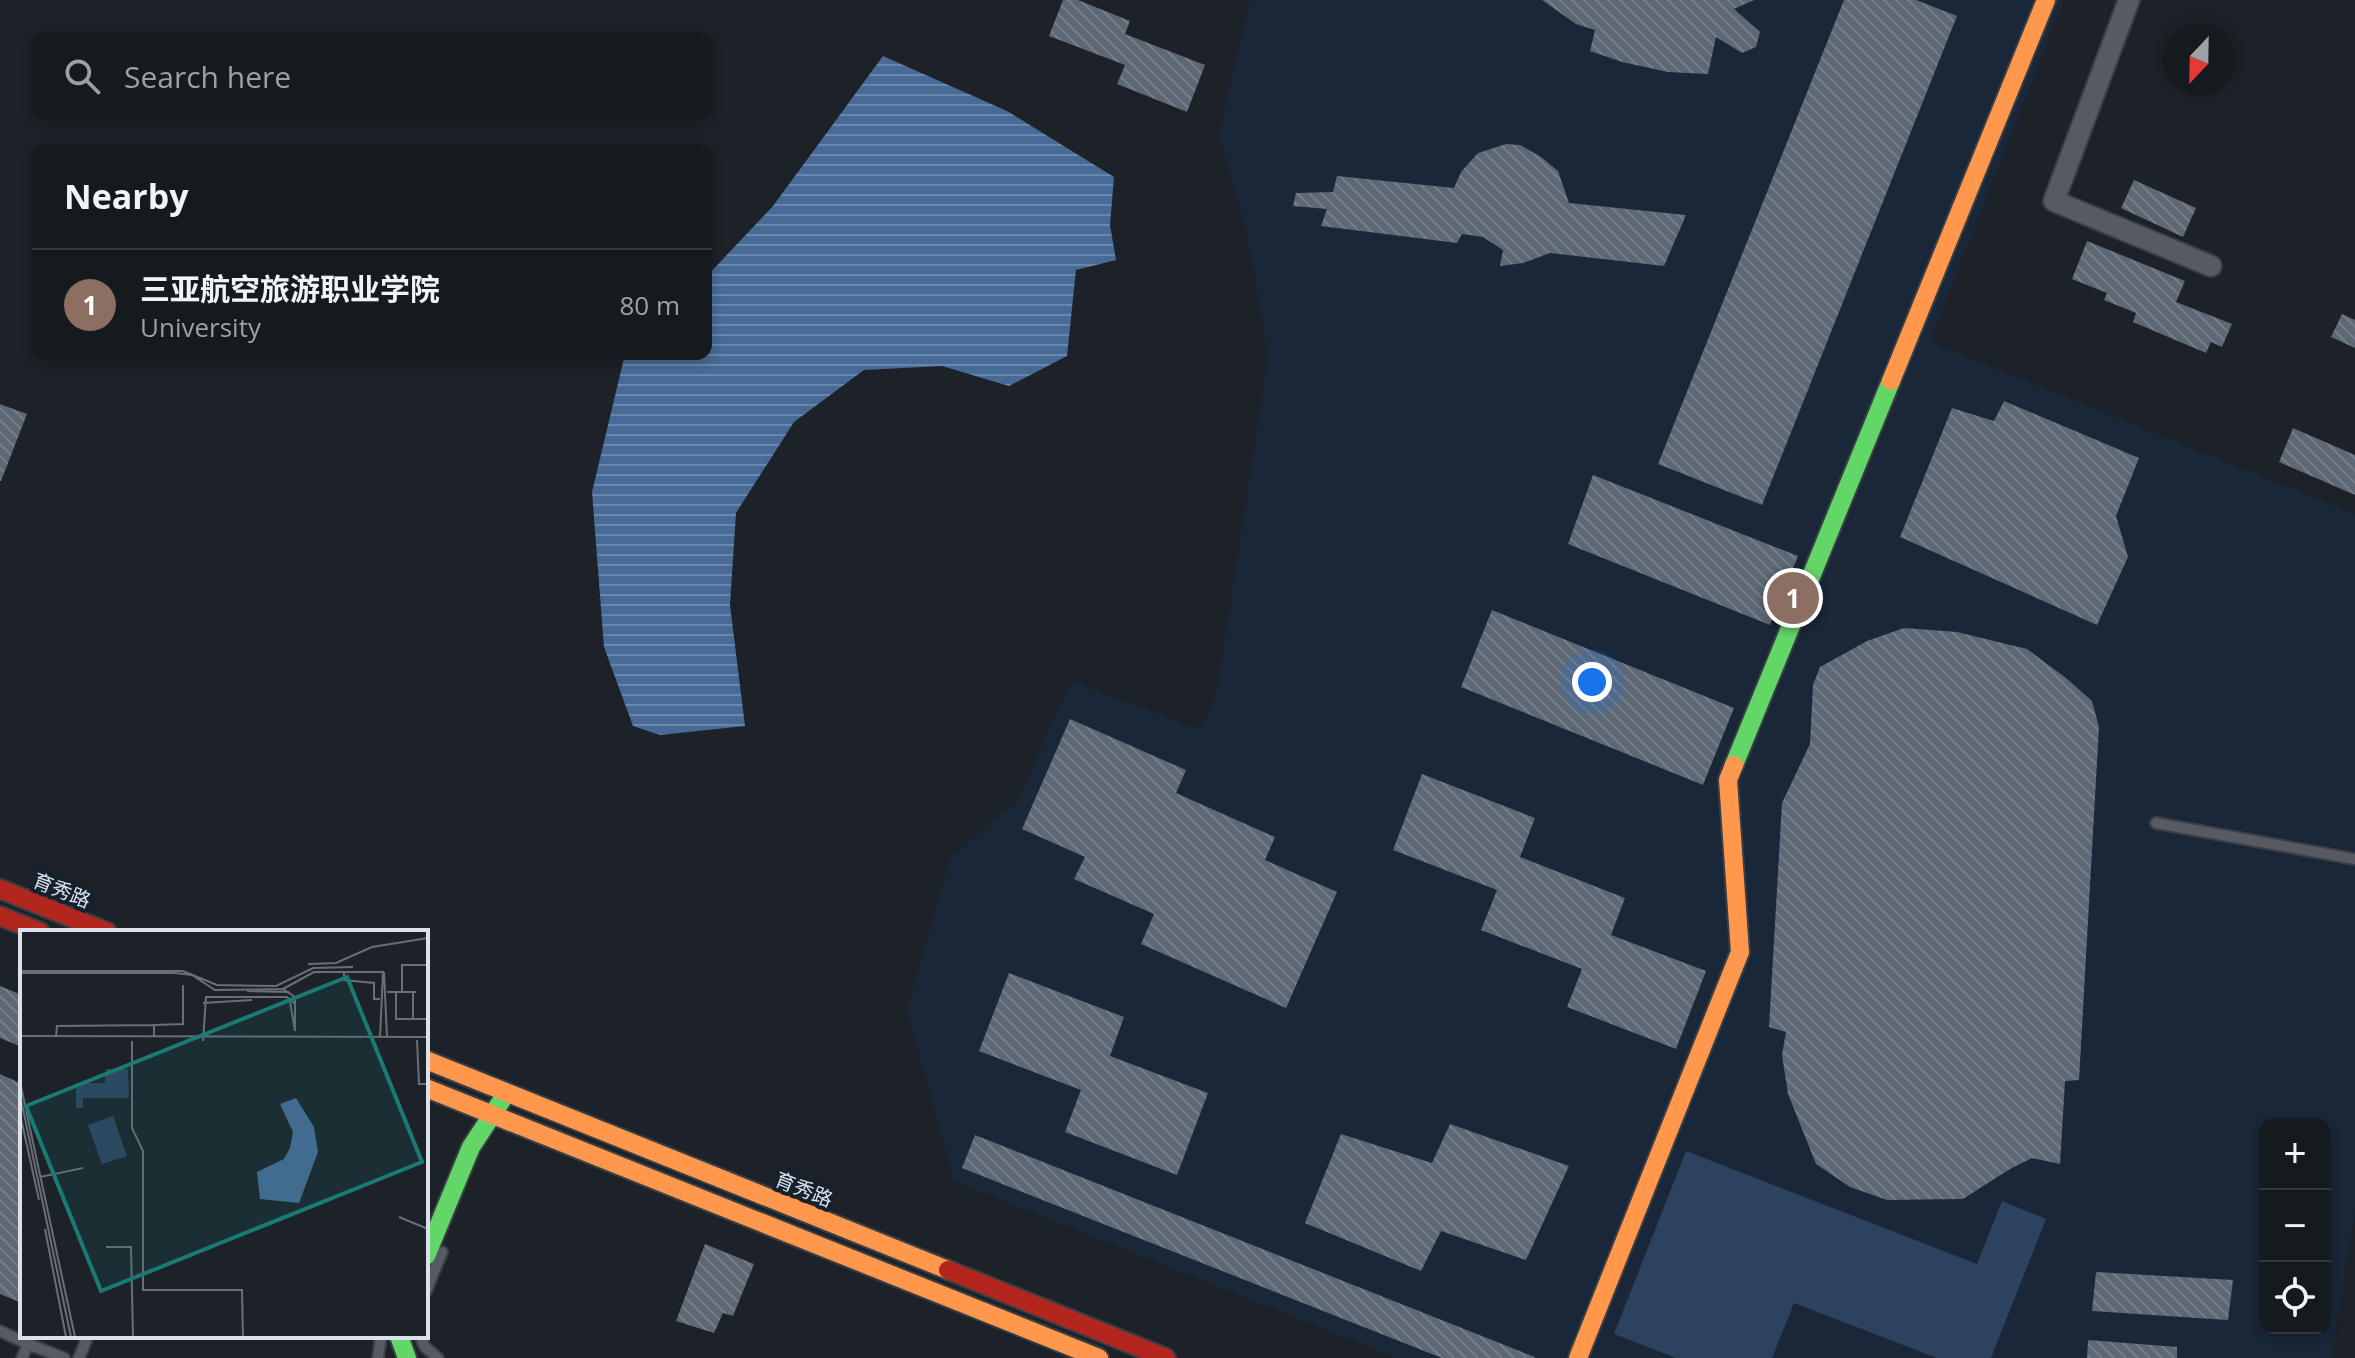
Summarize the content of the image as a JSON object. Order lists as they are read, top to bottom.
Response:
{
  "streets": {
    "main road": ["育秀路"]
  },
  "north": "bottom",
  "page": {
    "search": "Search here",
    "heading": "Nearby",
    "list": [
      {
        "mark": "1",
        "name": "三亚航空旅游职业学院",
        "note": "University",
        "value": "80 m"
      }
    ],
    "pins": "1",
    "map_buttons": ["+", "−"]
  }
}
